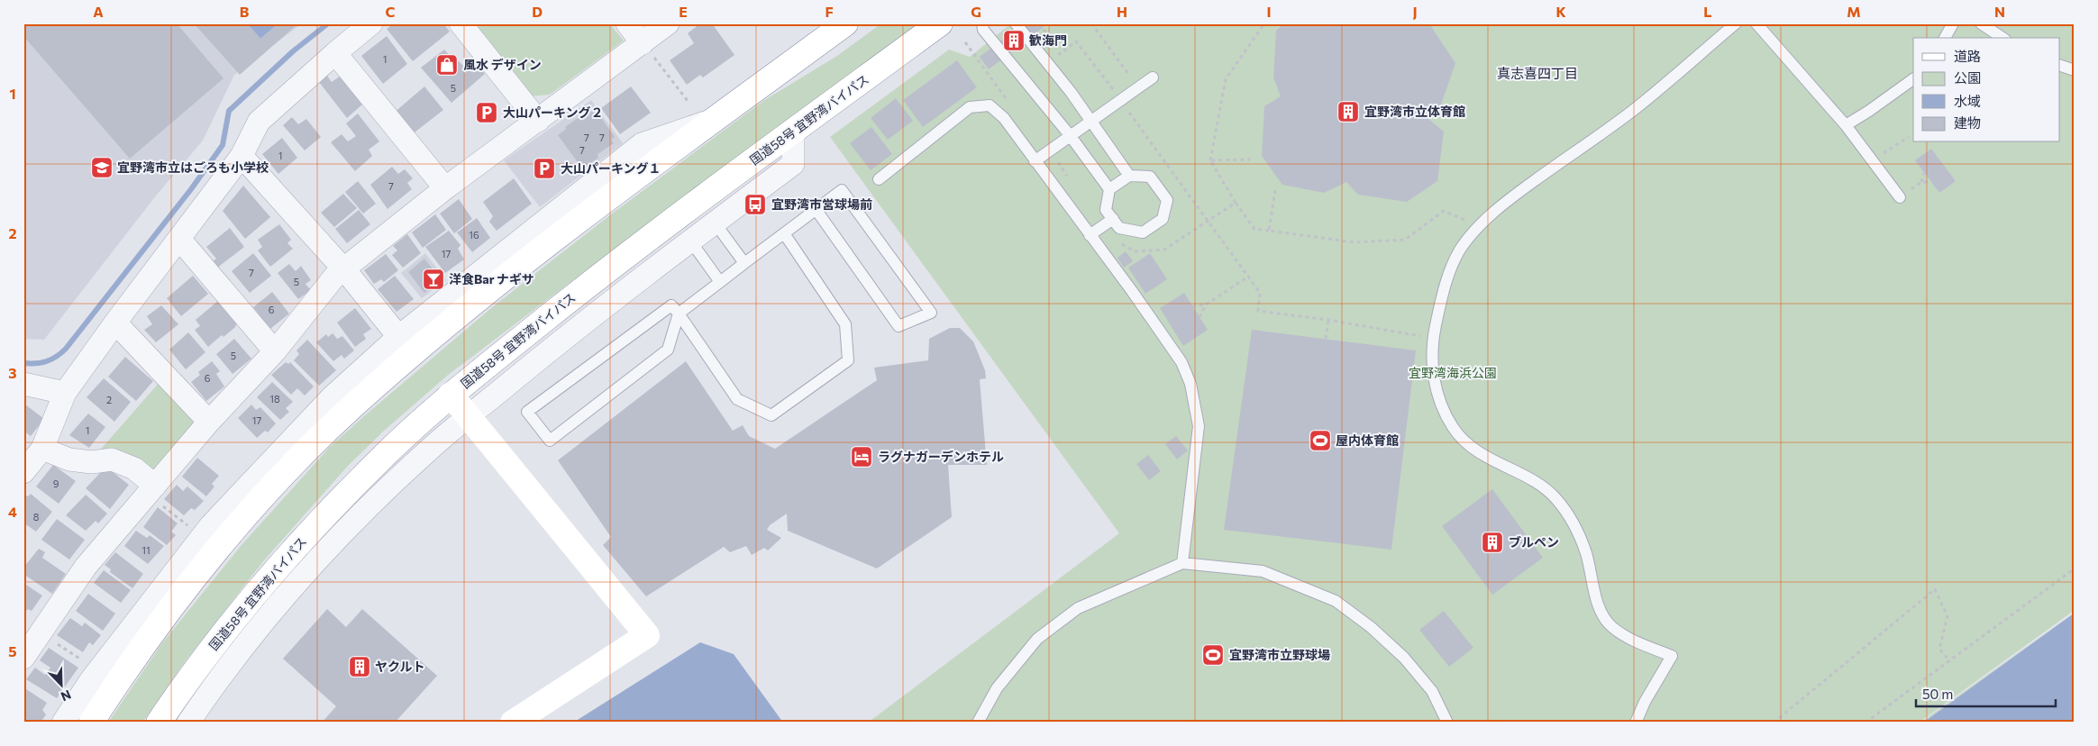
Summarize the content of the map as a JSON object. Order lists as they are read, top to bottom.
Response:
{
  "streets": {
    "main road": ["国道58号 宜野湾バイパス"]
  },
  "districts": ["真志喜四丁目"],
  "parks": ["宜野湾海浜公園"],
  "places": {
    "building": [
      "歓海門",
      "宜野湾市立体育館",
      "ブルペン",
      "ヤクルト"
    ],
    "shop": ["風水 デザイン"],
    "parking": ["大山パーキング２", "大山パーキング１"],
    "school or university": ["宜野湾市立はごろも小学校"],
    "bus stop": ["宜野湾市営球場前"],
    "bar": ["洋食Bar ナギサ"],
    "sports": ["屋内体育館", "宜野湾市立野球場"],
    "hotel": ["ラグナガーデンホテル"]
  },
  "house_numbers": [
    "1",
    "5",
    "7",
    "7",
    "7",
    "1",
    "7",
    "16",
    "17",
    "7",
    "5",
    "6",
    "5",
    "6",
    "18",
    "2",
    "17",
    "1",
    "9",
    "8",
    "11"
  ],
  "legend": [
    "道路",
    "公園",
    "水域",
    "建物"
  ],
  "scale_bar": "50 m",
  "north": "bottom right",
  "grid": {
    "columns": [
      "A",
      "B",
      "C",
      "D",
      "E",
      "F",
      "G",
      "H",
      "I",
      "J",
      "K",
      "L",
      "M",
      "N"
    ],
    "rows": [
      "1",
      "2",
      "3",
      "4",
      "5"
    ]
  }
}
